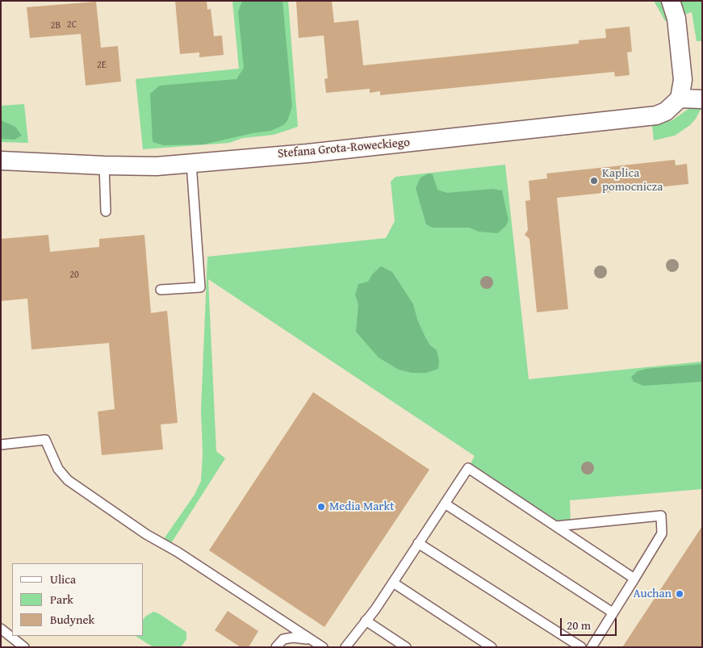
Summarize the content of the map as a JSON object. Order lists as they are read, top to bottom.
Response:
{
  "streets": {
    "street": ["Stefana Grota-Roweckiego"]
  },
  "places": ["Kaplica pomocnicza", "Media Markt", "Auchan"],
  "house_numbers": [
    "2C",
    "2B",
    "2E",
    "20"
  ],
  "legend": ["Ulica", "Park", "Budynek"],
  "scale_bar": "20 m"
}
